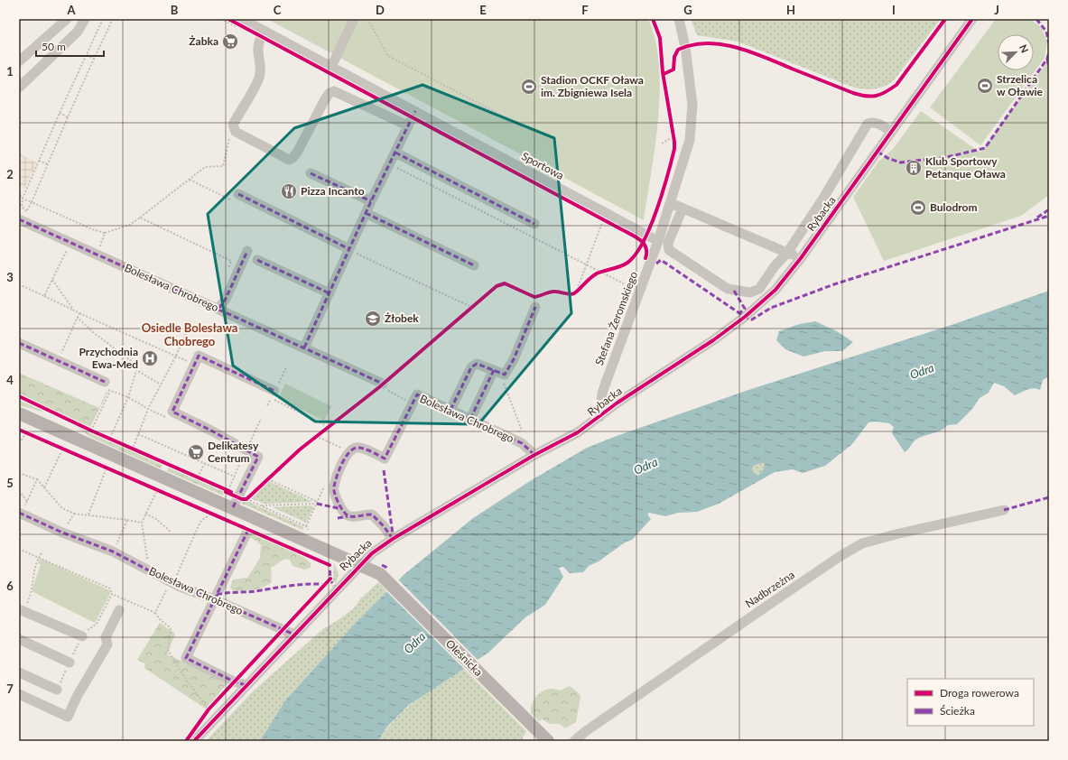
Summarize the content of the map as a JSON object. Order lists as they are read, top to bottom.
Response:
{
  "streets": {
    "main road": ["Oleśnicka"],
    "street": [
      "Sportowa",
      "Rybacka",
      "Bolesława Chrobrego",
      "Stefana Żeromskiego",
      "Nadbrzeżna"
    ]
  },
  "crossings": [
    ["Sportowa", "Stefana Żeromskiego"],
    ["Rybacka", "Bolesława Chrobrego"],
    ["Rybacka", "Stefana Żeromskiego"],
    ["Rybacka", "Oleśnicka"]
  ],
  "districts": ["Osiedle Bolesława Chobrego"],
  "water": ["Odra"],
  "places": {
    "supermarket": ["Żabka", "Delikatesy Centrum"],
    "sports": ["Strzelica w Oławie", "Stadion OCKF Oława im. Zbigniewa Isela", "Bulodrom"],
    "building": ["Klub Sportowy Petanque Oława"],
    "restaurant": ["Pizza Incanto"],
    "school or university": ["Żłobek"],
    "hospital": ["Przychodnia Ewa-Med"]
  },
  "legend": ["Droga rowerowa", "Ścieżka"],
  "scale_bar": "50 m",
  "north": "top right",
  "grid": {
    "columns": [
      "A",
      "B",
      "C",
      "D",
      "E",
      "F",
      "G",
      "H",
      "I",
      "J"
    ],
    "rows": [
      "1",
      "2",
      "3",
      "4",
      "5",
      "6",
      "7"
    ]
  }
}
